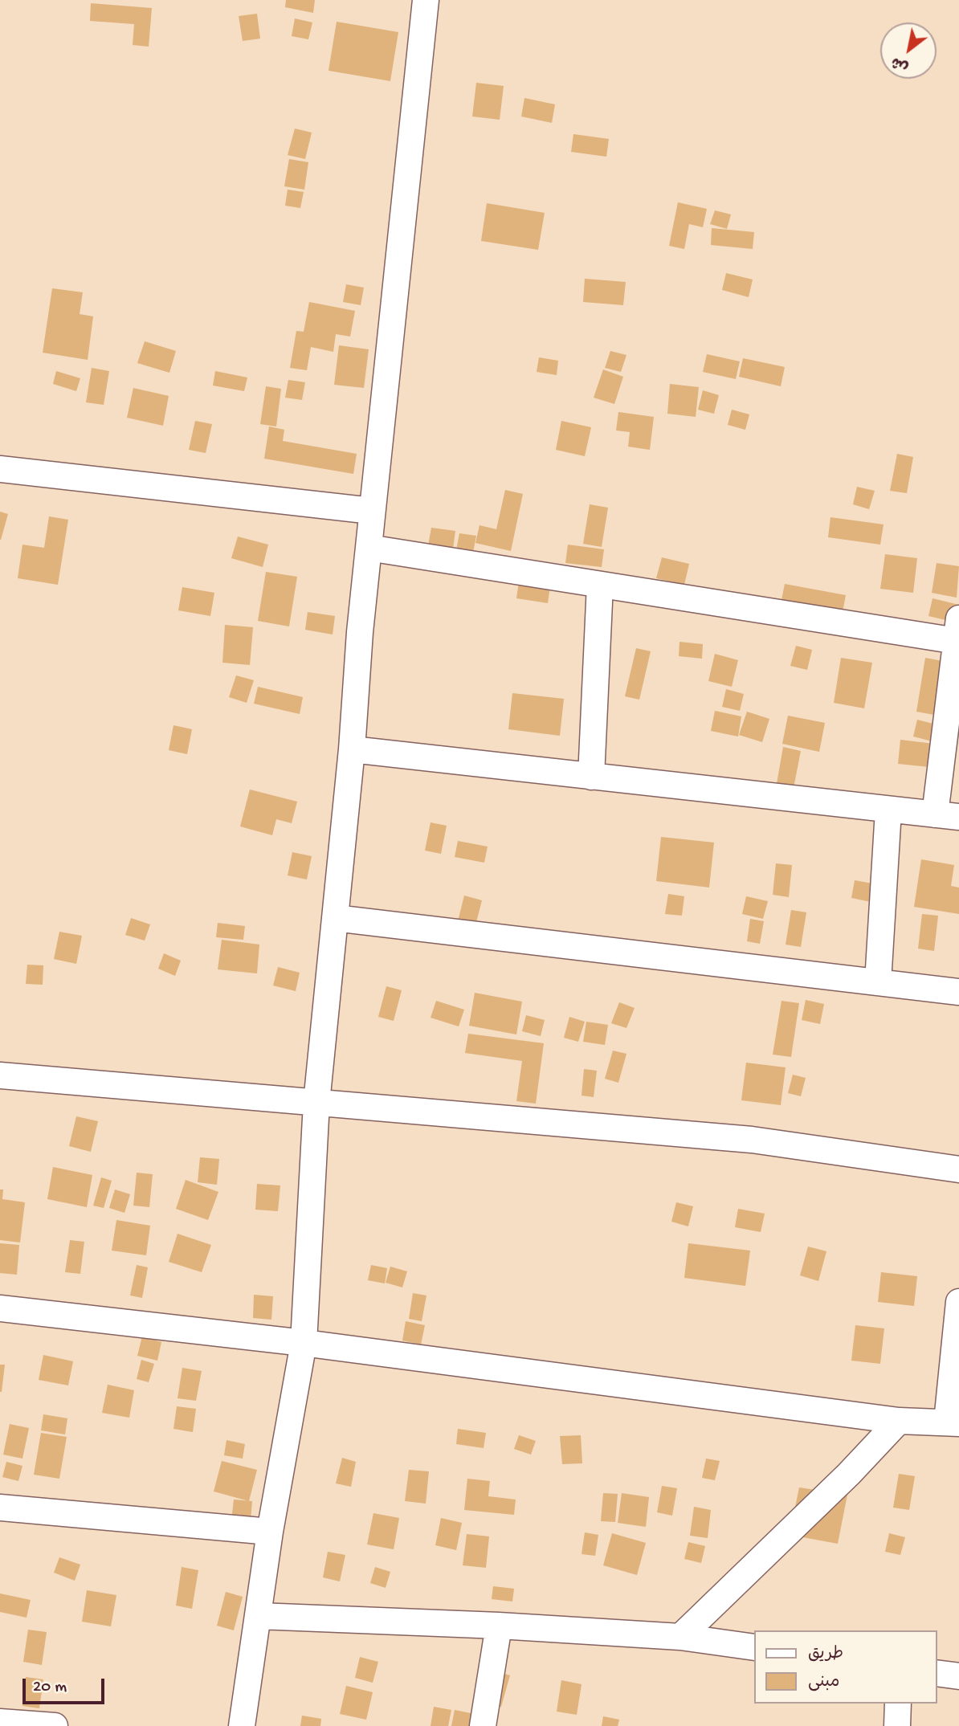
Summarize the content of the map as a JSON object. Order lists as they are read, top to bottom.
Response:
{
  "legend": ["طريق", "مبنى"],
  "scale_bar": "20 m",
  "north": "bottom left"
}
